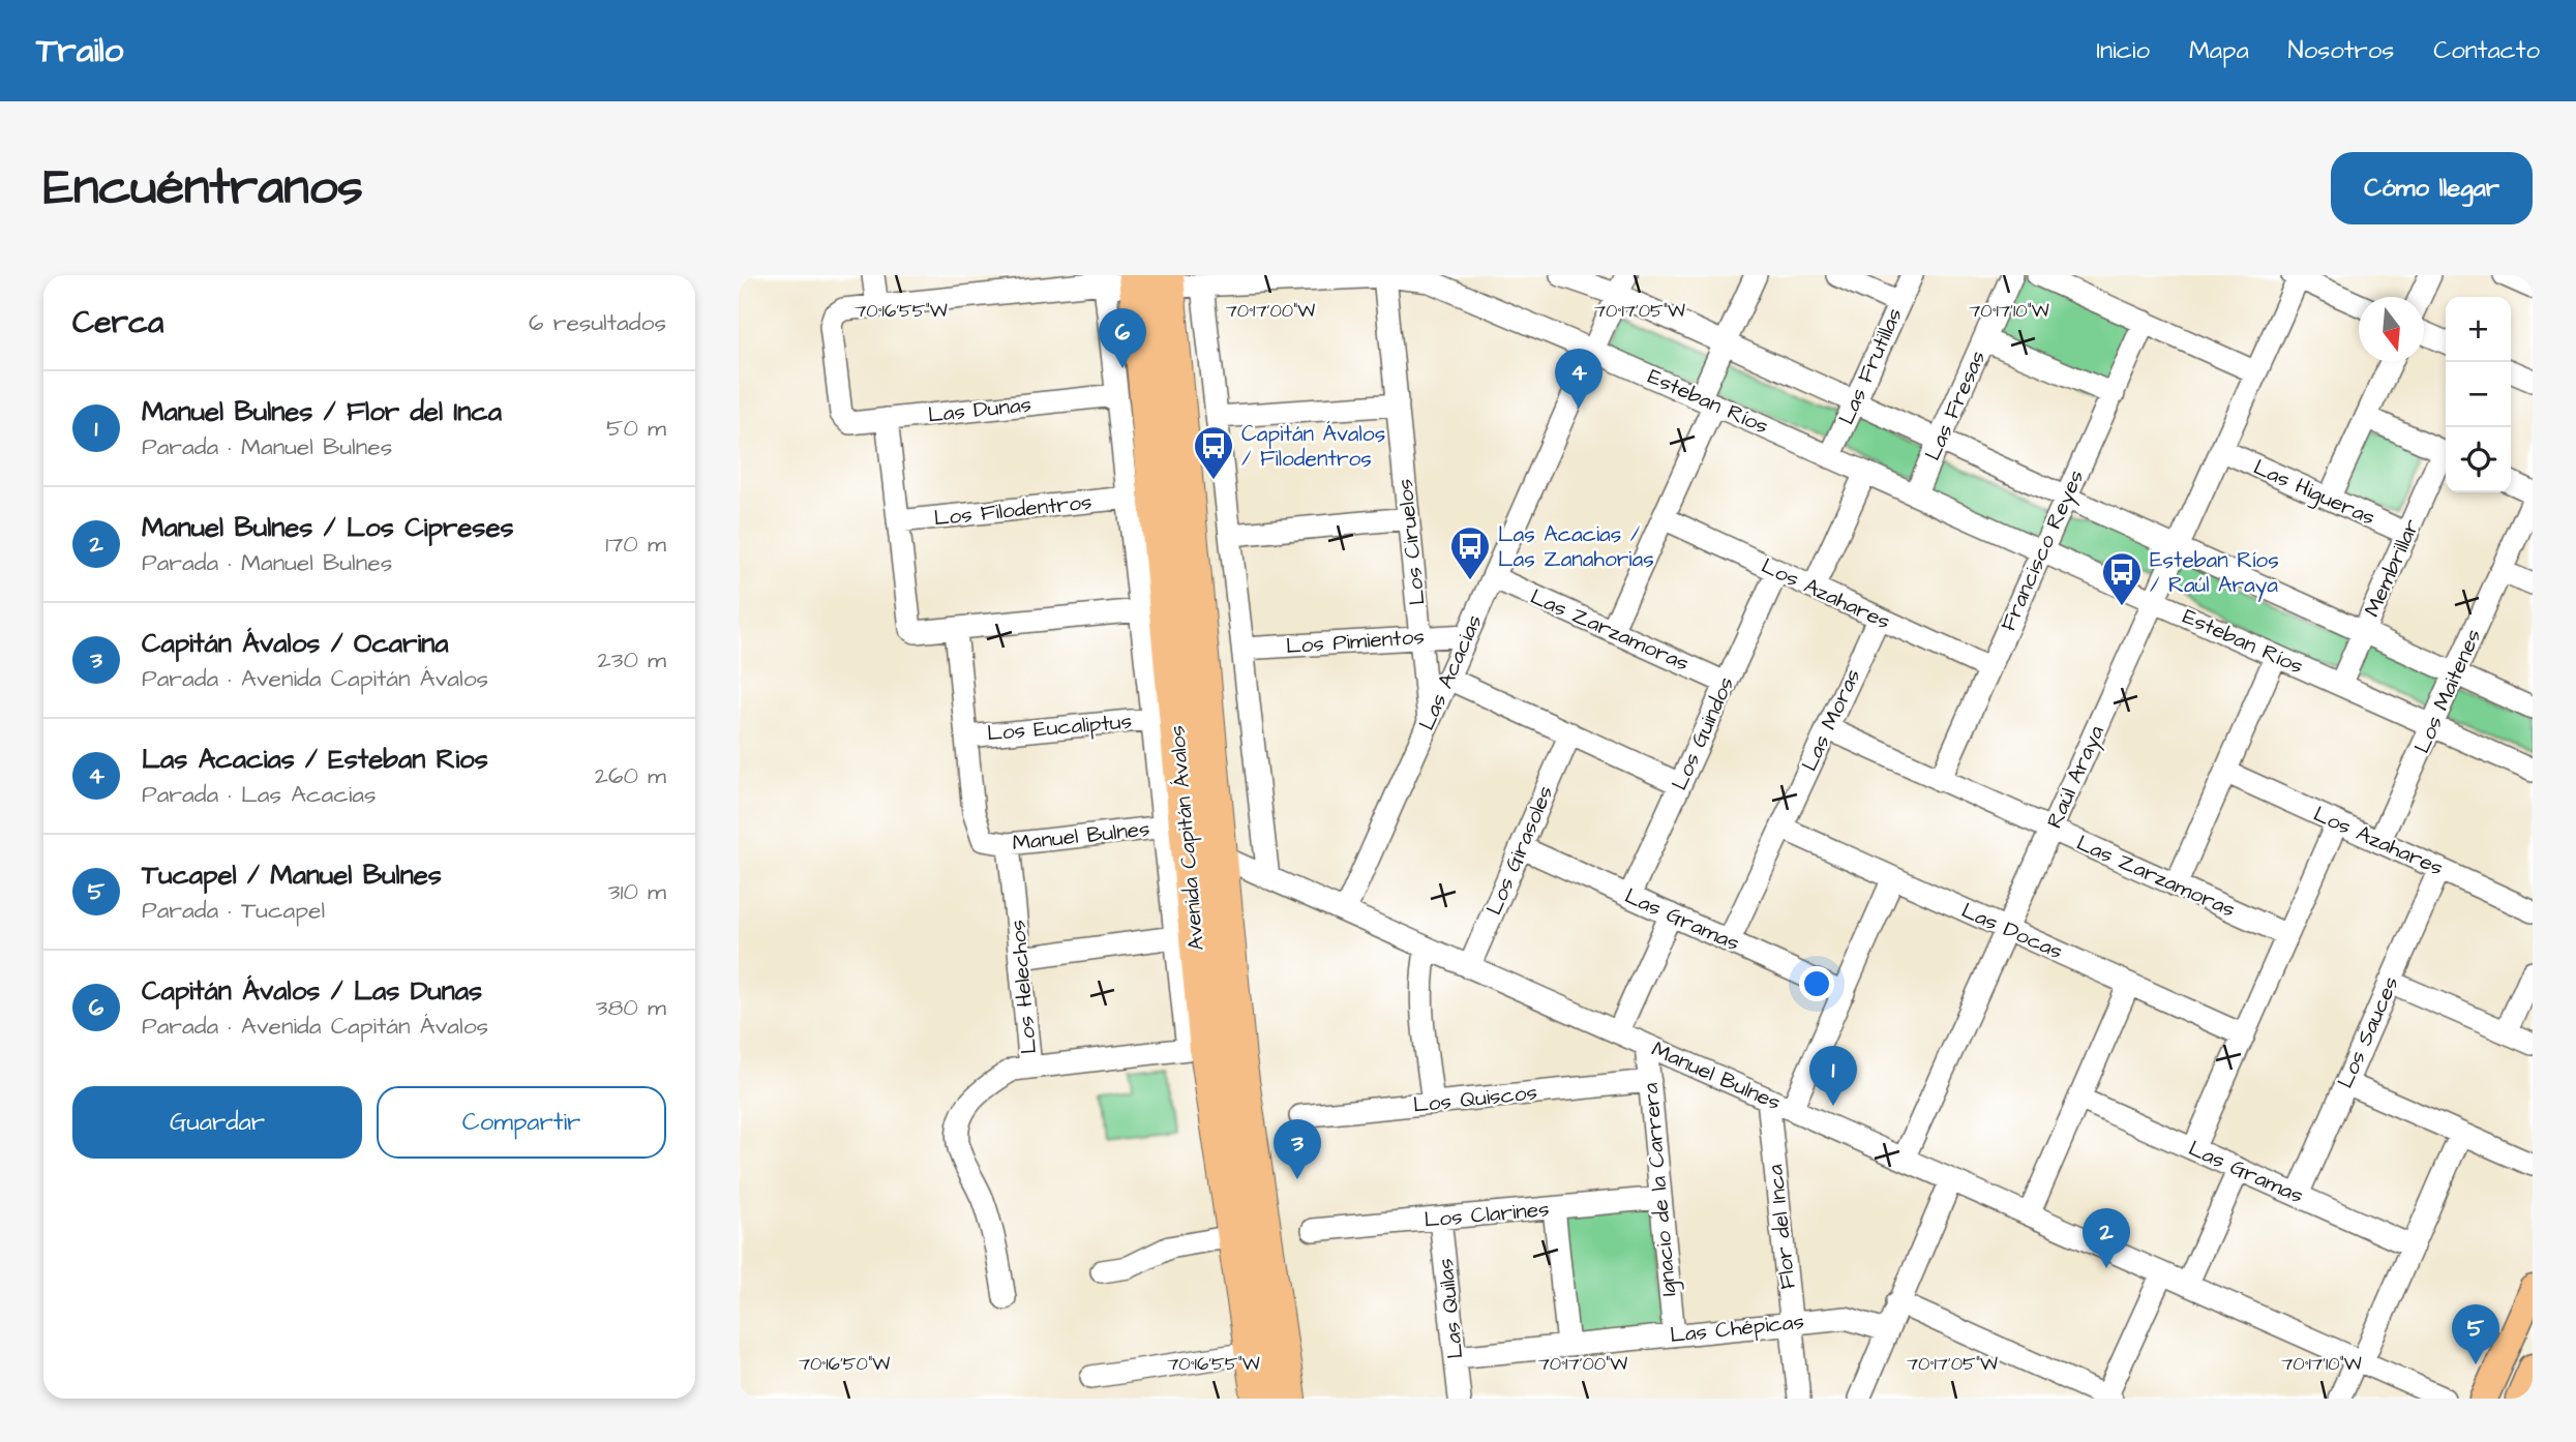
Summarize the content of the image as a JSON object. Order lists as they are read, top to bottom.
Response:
{
  "streets": {
    "highway": ["Avenida Capitán Ávalos"],
    "street": [
      "Las Frutillas",
      "Esteban Ríos",
      "Las Fresas",
      "Las Dunas",
      "Las Higueras",
      "Los Filodentros",
      "Los Ciruelos",
      "Francisco Reyes",
      "Membrillar",
      "Los Azahares",
      "Las Zarzamoras",
      "Los Pimientos",
      "Las Acacias",
      "Los Maitenes",
      "Las Moras",
      "Los Eucaliptus",
      "Los Guindos",
      "Raúl Araya",
      "Manuel Bulnes",
      "Los Girasoles",
      "Las Gramas",
      "Las Docas",
      "Los Helechos",
      "Los Sauces",
      "Los Quiscos",
      "Ignacio de la Carrera",
      "Los Clarines",
      "Flor del Inca",
      "Las Quilas",
      "Las Chépicas"
    ]
  },
  "crossings": [
    ["Las Frutillas", "Esteban Ríos"],
    ["Esteban Ríos", "Las Fresas"],
    ["Esteban Ríos", "Las Dunas"],
    ["Esteban Ríos", "Los Ciruelos"],
    ["Esteban Ríos", "Francisco Reyes"],
    ["Esteban Ríos", "Membrillar"],
    ["Esteban Ríos", "Las Acacias"],
    ["Esteban Ríos", "Los Maitenes"],
    ["Esteban Ríos", "Raúl Araya"],
    ["Esteban Ríos", "Avenida Capitán Ávalos"],
    ["Las Dunas", "Avenida Capitán Ávalos"],
    ["Las Higueras", "Membrillar"],
    ["Las Higueras", "Raúl Araya"],
    ["Los Filodentros", "Avenida Capitán Ávalos"],
    ["Los Ciruelos", "Los Pimientos"],
    ["Los Ciruelos", "Las Acacias"],
    ["Francisco Reyes", "Los Azahares"],
    ["Francisco Reyes", "Las Zarzamoras"],
    ["Los Azahares", "Los Maitenes"],
    ["Los Azahares", "Las Moras"],
    ["Los Azahares", "Los Guindos"],
    ["Los Azahares", "Los Sauces"],
    ["Las Zarzamoras", "Las Acacias"],
    ["Las Zarzamoras", "Las Moras"],
    ["Las Zarzamoras", "Los Guindos"],
    ["Las Zarzamoras", "Raúl Araya"],
    ["Los Pimientos", "Las Acacias"],
    ["Las Acacias", "Manuel Bulnes"],
    ["Las Moras", "Las Gramas"],
    ["Las Moras", "Las Docas"],
    ["Los Eucaliptus", "Manuel Bulnes"],
    ["Los Eucaliptus", "Avenida Capitán Ávalos"],
    ["Los Guindos", "Las Gramas"],
    ["Raúl Araya", "Manuel Bulnes"],
    ["Raúl Araya", "Las Docas"],
    ["Manuel Bulnes", "Avenida Capitán Ávalos"],
    ["Manuel Bulnes", "Los Girasoles"],
    ["Manuel Bulnes", "Los Helechos"],
    ["Manuel Bulnes", "Ignacio de la Carrera"],
    ["Manuel Bulnes", "Flor del Inca"],
    ["Avenida Capitán Ávalos", "Los Helechos"],
    ["Los Girasoles", "Las Gramas"],
    ["Las Gramas", "Los Sauces"],
    ["Los Quiscos", "Ignacio de la Carrera"],
    ["Ignacio de la Carrera", "Los Clarines"],
    ["Ignacio de la Carrera", "Las Chépicas"],
    ["Los Clarines", "Las Quilas"],
    ["Flor del Inca", "Las Chépicas"],
    ["Las Quilas", "Las Chépicas"]
  ],
  "places": {
    "bus stop": ["Capitán Ávalos / Filodentros", "Las Acacias / Las Zanahorias", "Esteban Ríos / Raúl Araya"]
  },
  "north": "bottom",
  "page": {
    "header": "Trailo",
    "nav": [
      "Inicio",
      "Mapa",
      "Nosotros",
      "Contacto"
    ],
    "buttons": [
      "Cómo llegar",
      ["Guardar", "Compartir"]
    ],
    "title": "Encuéntranos",
    "heading": ["Cerca", "6 resultados"],
    "map_buttons": ["+", "−"],
    "pins": [
      "6",
      "4",
      "1",
      "3",
      "2",
      "5"
    ],
    "list": [
      {
        "mark": "1",
        "name": "Manuel Bulnes / Flor del Inca",
        "note": "Parada · Manuel Bulnes",
        "value": "50 m"
      },
      {
        "mark": "2",
        "name": "Manuel Bulnes / Los Cipreses",
        "note": "Parada · Manuel Bulnes",
        "value": "170 m"
      },
      {
        "mark": "3",
        "name": "Capitán Ávalos / Ocarina",
        "note": "Parada · Avenida Capitán Ávalos",
        "value": "230 m"
      },
      {
        "mark": "4",
        "name": "Las Acacias / Esteban Rios",
        "note": "Parada · Las Acacias",
        "value": "260 m"
      },
      {
        "mark": "5",
        "name": "Tucapel / Manuel Bulnes",
        "note": "Parada · Tucapel",
        "value": "310 m"
      },
      {
        "mark": "6",
        "name": "Capitán Ávalos / Las Dunas",
        "note": "Parada · Avenida Capitán Ávalos",
        "value": "380 m"
      }
    ]
  },
  "coordinates": [
    "70°16'55\"W",
    "70°17'00\"W",
    "70°17'05\"W",
    "70°17'10\"W",
    "70°16'50\"W"
  ]
}
